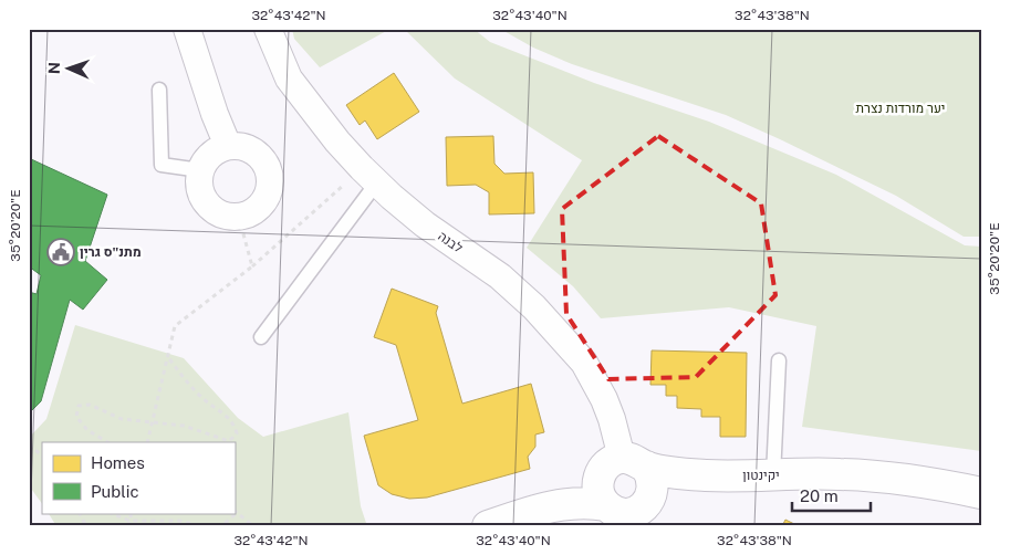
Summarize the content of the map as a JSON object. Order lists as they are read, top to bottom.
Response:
{
  "streets": {
    "street": ["לבנה", "יקינטון"]
  },
  "crossings": [
    ["לבנה", "יקינטון"]
  ],
  "parks": ["יער מורדות נצרת"],
  "places": {
    "public building": ["מתנ\"ס גרין"]
  },
  "legend": ["Homes", "Public"],
  "scale_bar": "20 m",
  "north": "left",
  "coordinates": [
    "32°43'42\"N",
    "32°43'40\"N",
    "32°43'38\"N",
    "35°20'20\"E"
  ]
}
